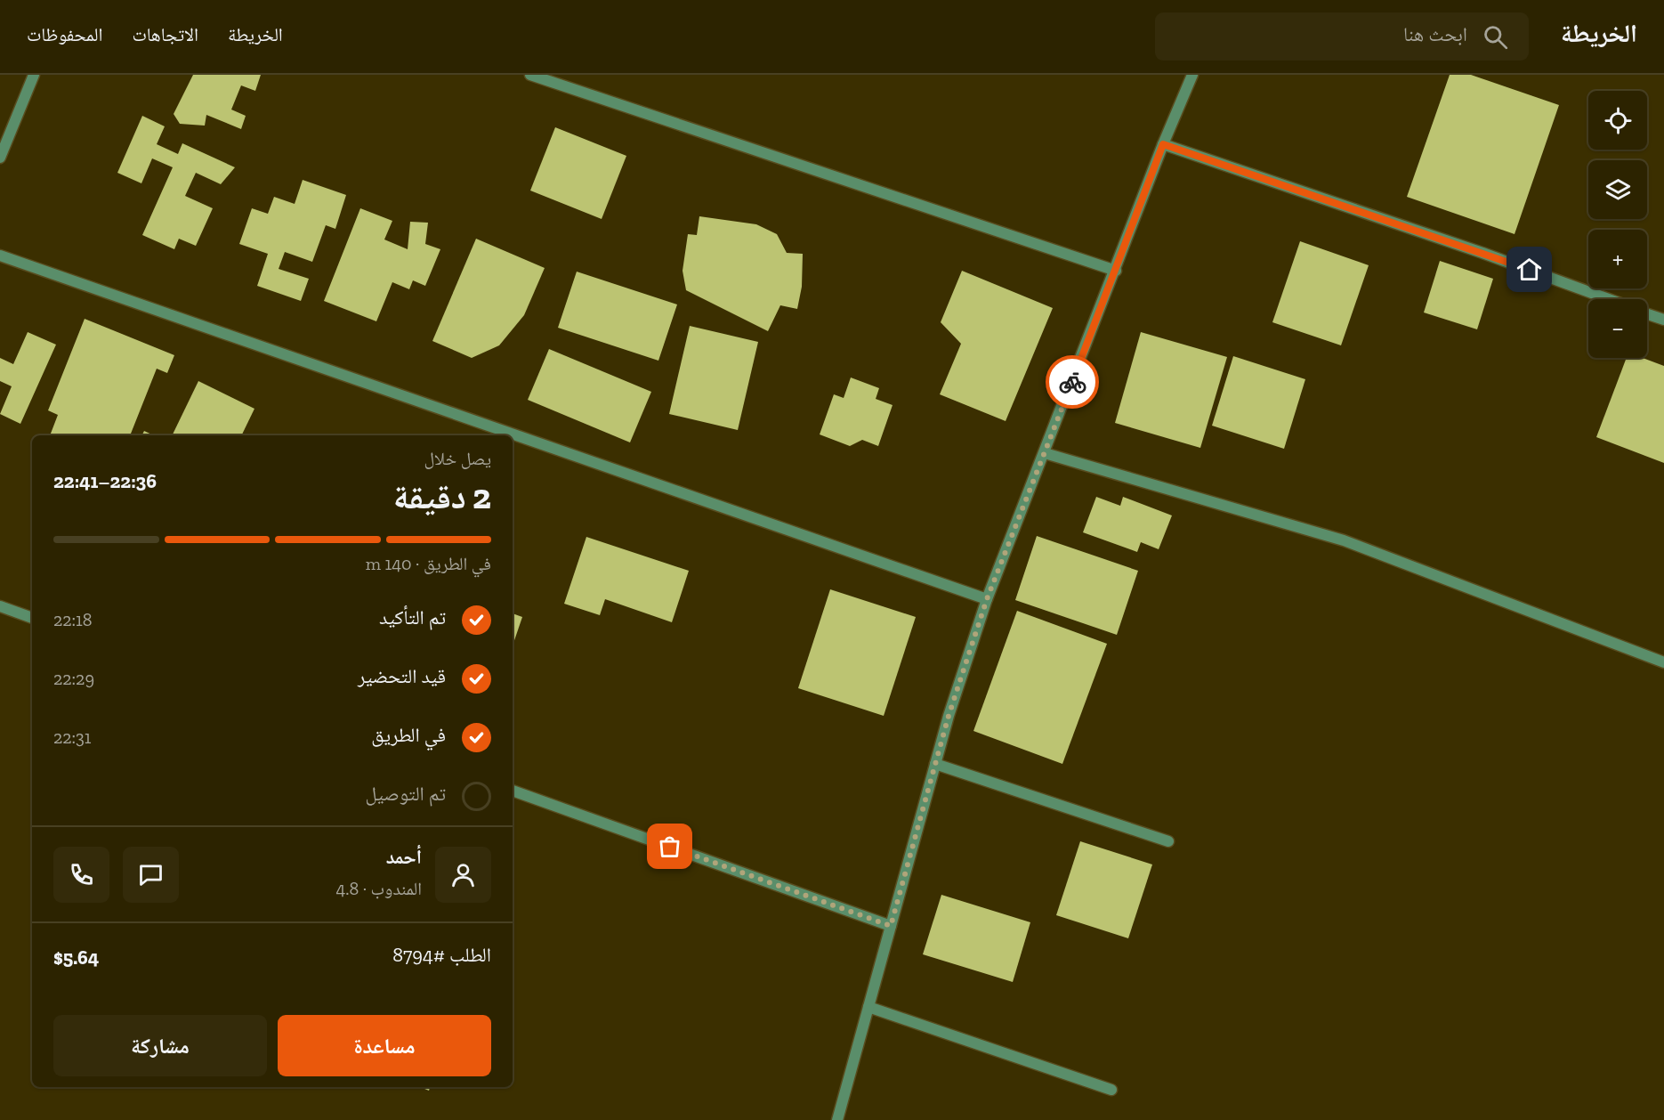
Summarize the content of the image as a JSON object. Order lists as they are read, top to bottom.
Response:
{
  "page": {
    "header": "الخريطة",
    "search": "ابحث هنا",
    "nav": ["الخريطة", "الاتجاهات", "المحفوظات"],
    "map_buttons": ["+", "−"],
    "heading": ["2 دقيقة", "يصل خلال", "22:36–22:41"],
    "panel": [
      "أحمد",
      "المندوب · 4.8",
      "الطلب #8794",
      "$5.64"
    ],
    "bar": "في الطريق · 140 m",
    "list": [
      ["تم التأكيد", "22:18"],
      ["قيد التحضير", "22:29"],
      ["في الطريق", "22:31"],
      "تم التوصيل"
    ],
    "buttons": ["مساعدة", "مشاركة"]
  }
}
